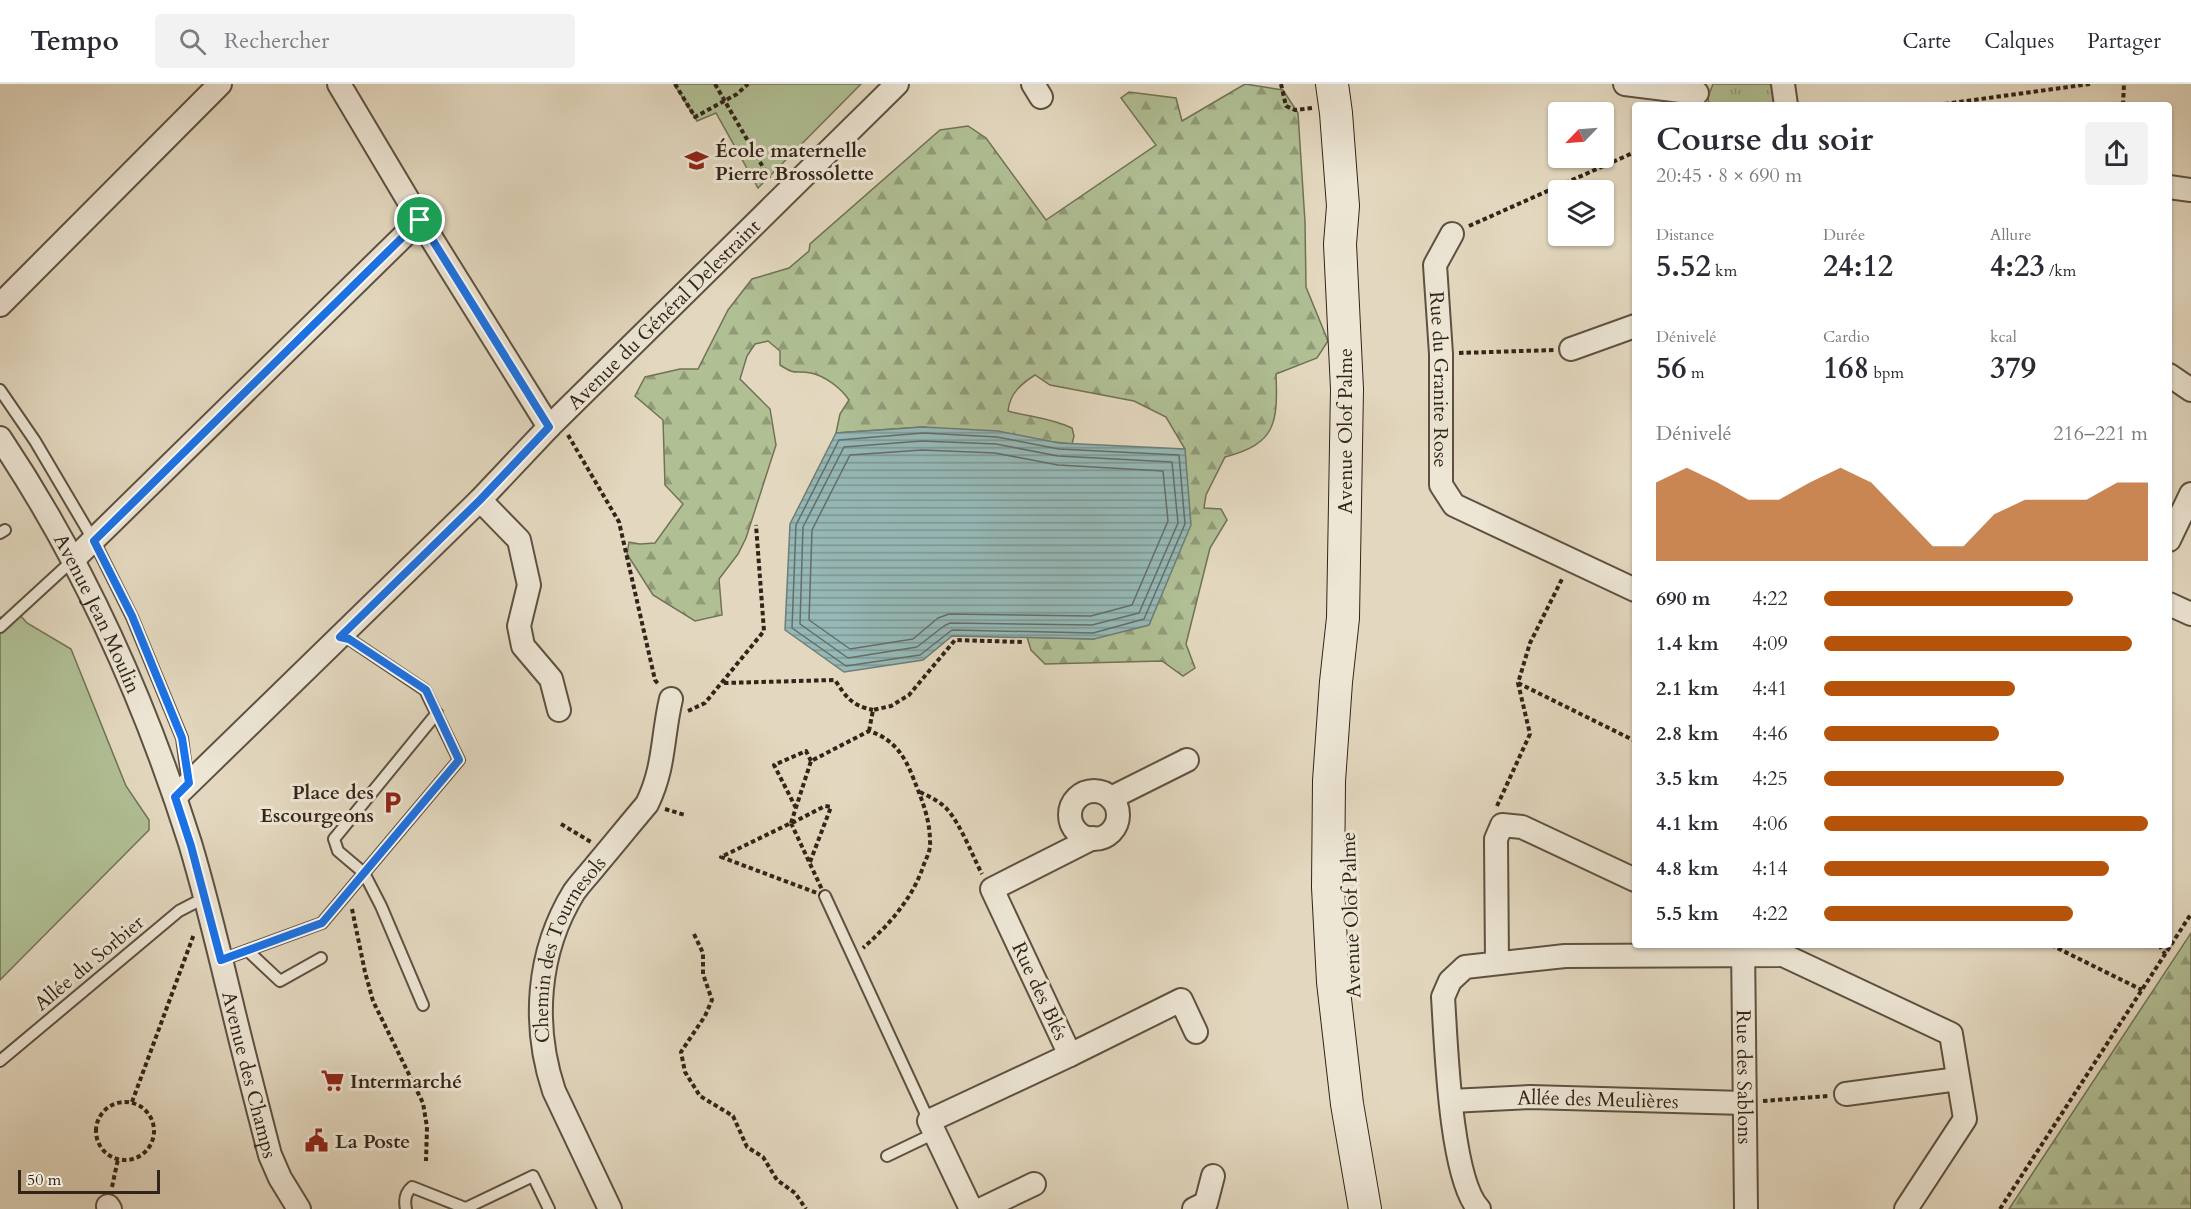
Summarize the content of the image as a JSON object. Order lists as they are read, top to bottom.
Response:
{
  "streets": {
    "main road": ["Avenue Olof Palme"],
    "street": [
      "Avenue du Général Delestraint",
      "Rue du Granite Rose",
      "Avenue Jean Moulin",
      "Chemin des Tournesols",
      "Rue des Blés",
      "Avenue des Champs",
      "Rue des Sablons",
      "Allée des Meulières"
    ],
    "lane": ["Allée du Sorbier"]
  },
  "crossings": [
    ["Avenue du Général Delestraint", "Avenue Jean Moulin"],
    ["Avenue du Général Delestraint", "Avenue des Champs"],
    ["Avenue Jean Moulin", "Avenue des Champs"],
    ["Allée du Sorbier", "Avenue des Champs"],
    ["Rue des Sablons", "Allée des Meulières"]
  ],
  "places": {
    "school or university": ["École maternelle Pierre Brossolette"],
    "parking": ["Place des Escourgeons"],
    "supermarket": ["Intermarché"],
    "public building": ["La Poste"]
  },
  "scale_bar": "50 m",
  "north": "bottom left",
  "page": {
    "header": "Tempo",
    "search": "Rechercher",
    "nav": ["Carte", "Calques", "Partager"],
    "heading": ["Course du soir", "20:45 · 8 × 690 m"],
    "stats": [
      ["Distance", "5.52 km"],
      ["Durée", "24:12"],
      ["Allure", "4:23 /km"],
      ["Dénivelé", "56 m"],
      ["Cardio", "168 bpm"],
      ["kcal", "379"]
    ],
    "chart": ["Dénivelé", "216–221 m"],
    "list": [
      {
        "name": "690 m",
        "note": "4:22"
      },
      {
        "name": "1.4 km",
        "note": "4:09"
      },
      {
        "name": "2.1 km",
        "note": "4:41"
      },
      {
        "name": "2.8 km",
        "note": "4:46"
      },
      {
        "name": "3.5 km",
        "note": "4:25"
      },
      {
        "name": "4.1 km",
        "note": "4:06"
      },
      {
        "name": "4.8 km",
        "note": "4:14"
      },
      {
        "name": "5.5 km",
        "note": "4:22"
      }
    ],
    "scale": "50 m"
  }
}
